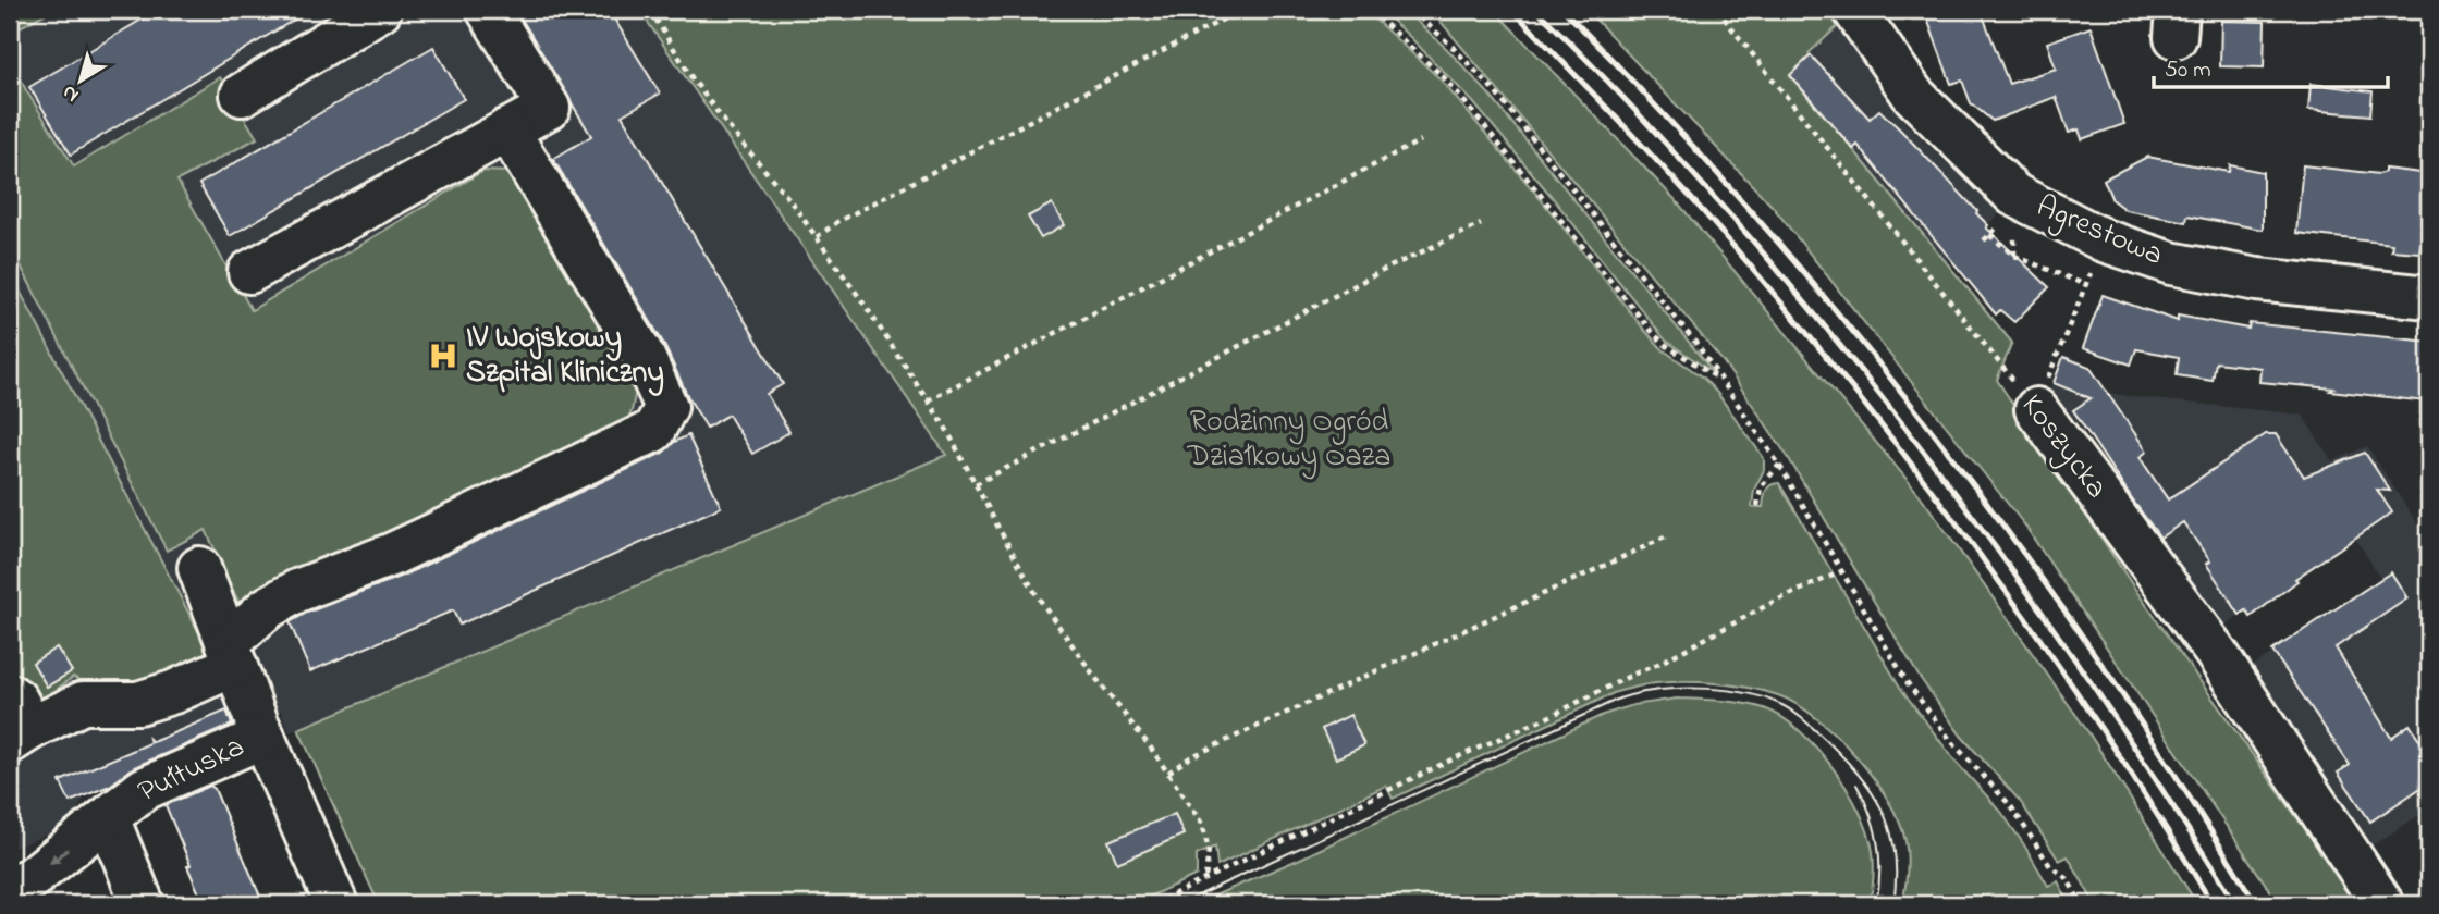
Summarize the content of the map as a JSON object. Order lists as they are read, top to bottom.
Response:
{
  "streets": {
    "street": ["Agrestowa", "Koszycka", "Pułtuska"]
  },
  "parks": ["Rodzinny Ogród Działkowy Oaza"],
  "places": {
    "hospital": ["IV Wojskowy Szpital Kliniczny"]
  },
  "scale_bar": "50 m",
  "north": "bottom left"
}
